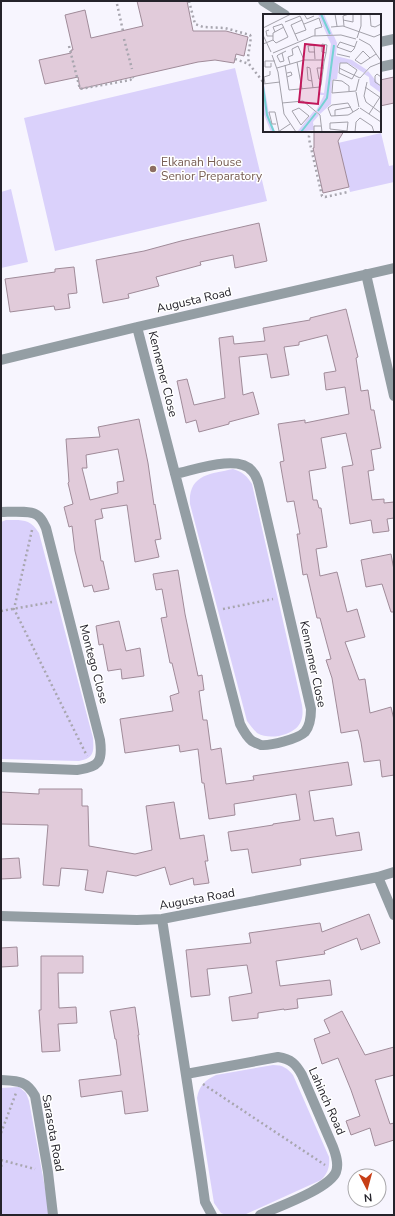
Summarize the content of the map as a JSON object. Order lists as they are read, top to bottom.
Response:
{
  "streets": {
    "street": [
      "Augusta Road",
      "Kennemer Close",
      "Montego Close",
      "Lahinch Road",
      "Sarasota Road"
    ]
  },
  "crossings": [
    ["Augusta Road", "Kennemer Close"]
  ],
  "places": ["Elkanah House Senior Preparatory"],
  "north": "bottom"
}
